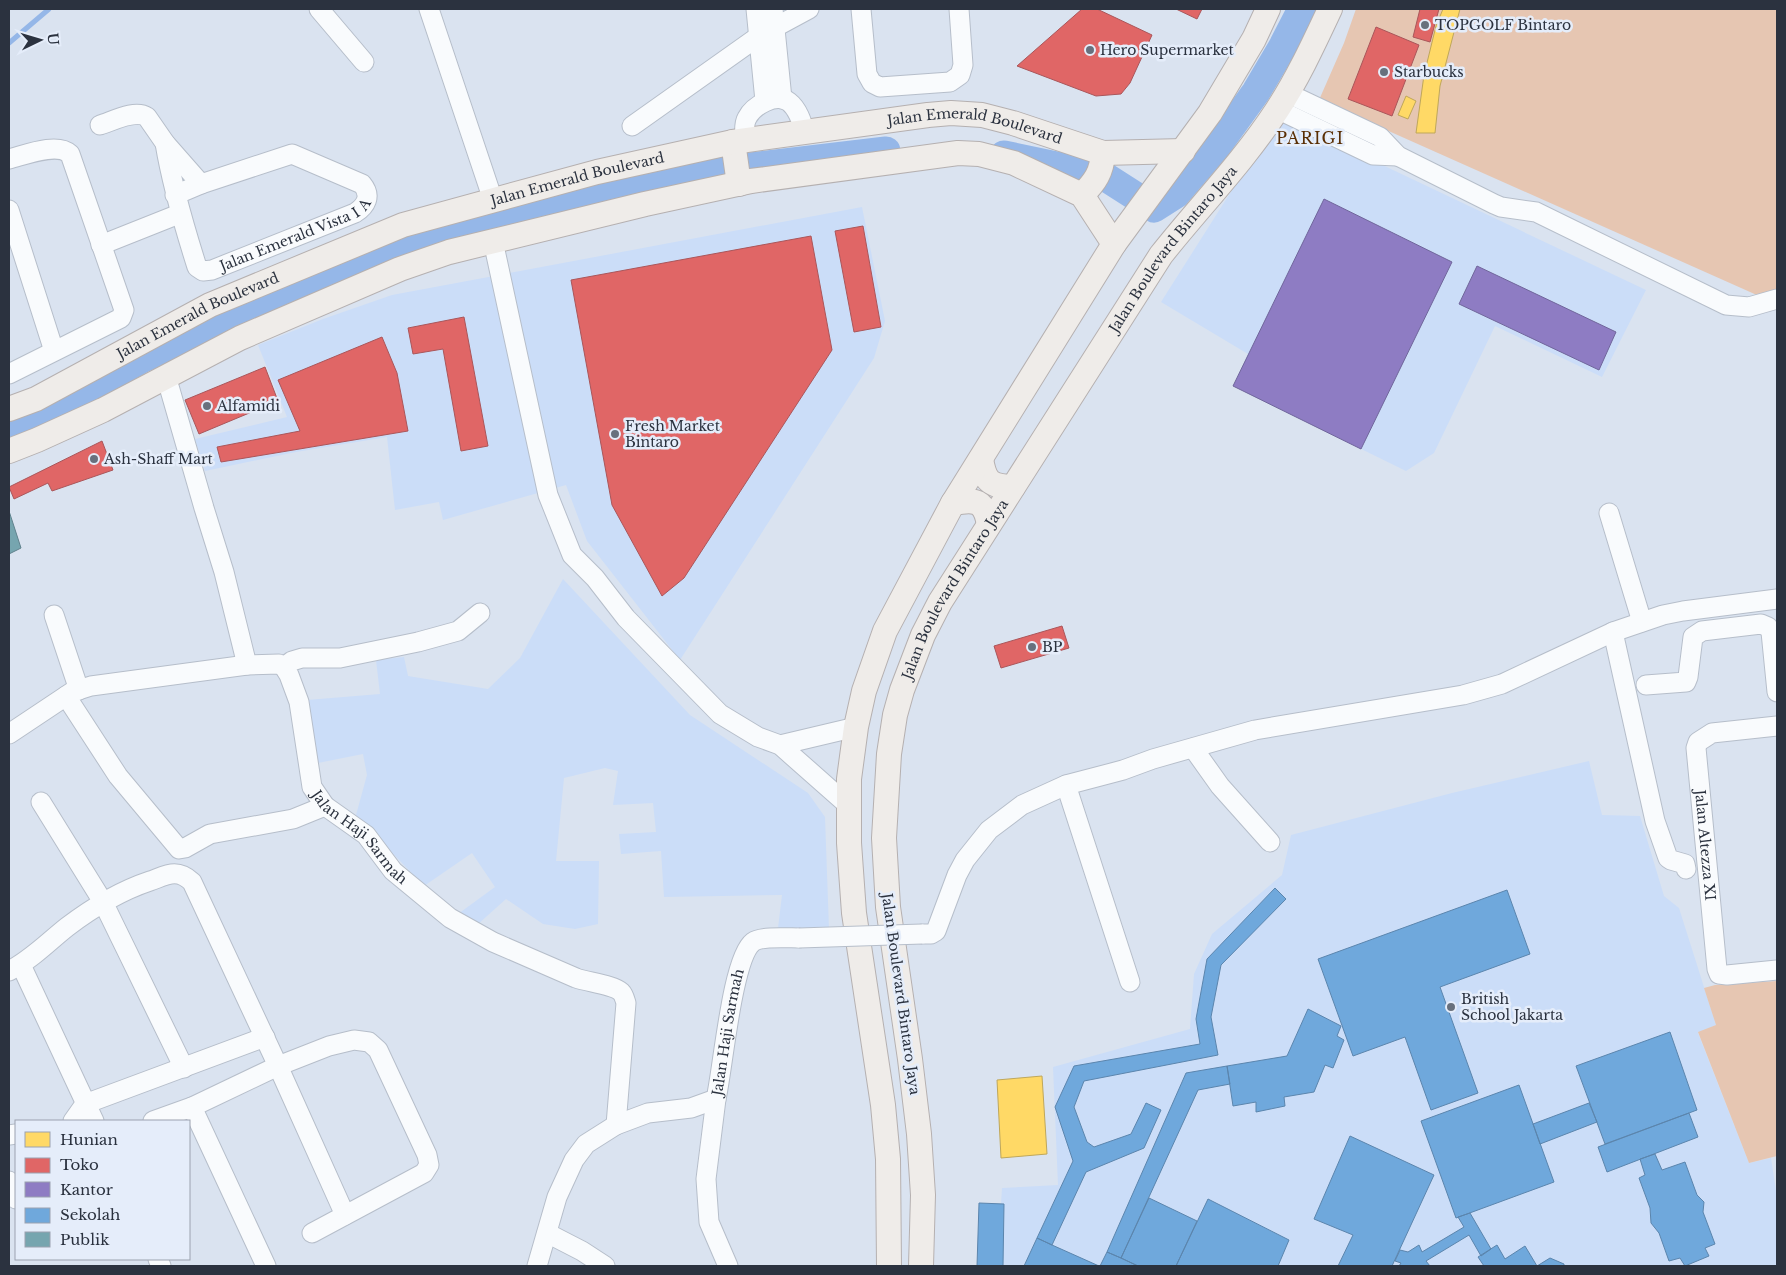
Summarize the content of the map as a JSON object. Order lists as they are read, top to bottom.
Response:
{
  "streets": {
    "main road": ["Jalan Emerald Boulevard", "Jalan Boulevard Bintaro Jaya"],
    "street": ["Jalan Emerald Vista I A", "Jalan Haji Sarmah", "Jalan Altezza XI"]
  },
  "districts": ["PARIGI"],
  "places": [
    "TOPGOLF Bintaro",
    "Hero Supermarket",
    "Starbucks",
    "Alfamidi",
    "Fresh Market Bintaro",
    "Ash-Shaff Mart",
    "BP",
    "British School Jakarta"
  ],
  "legend": [
    "Hunian",
    "Toko",
    "Kantor",
    "Sekolah",
    "Publik"
  ],
  "north": "right"
}
